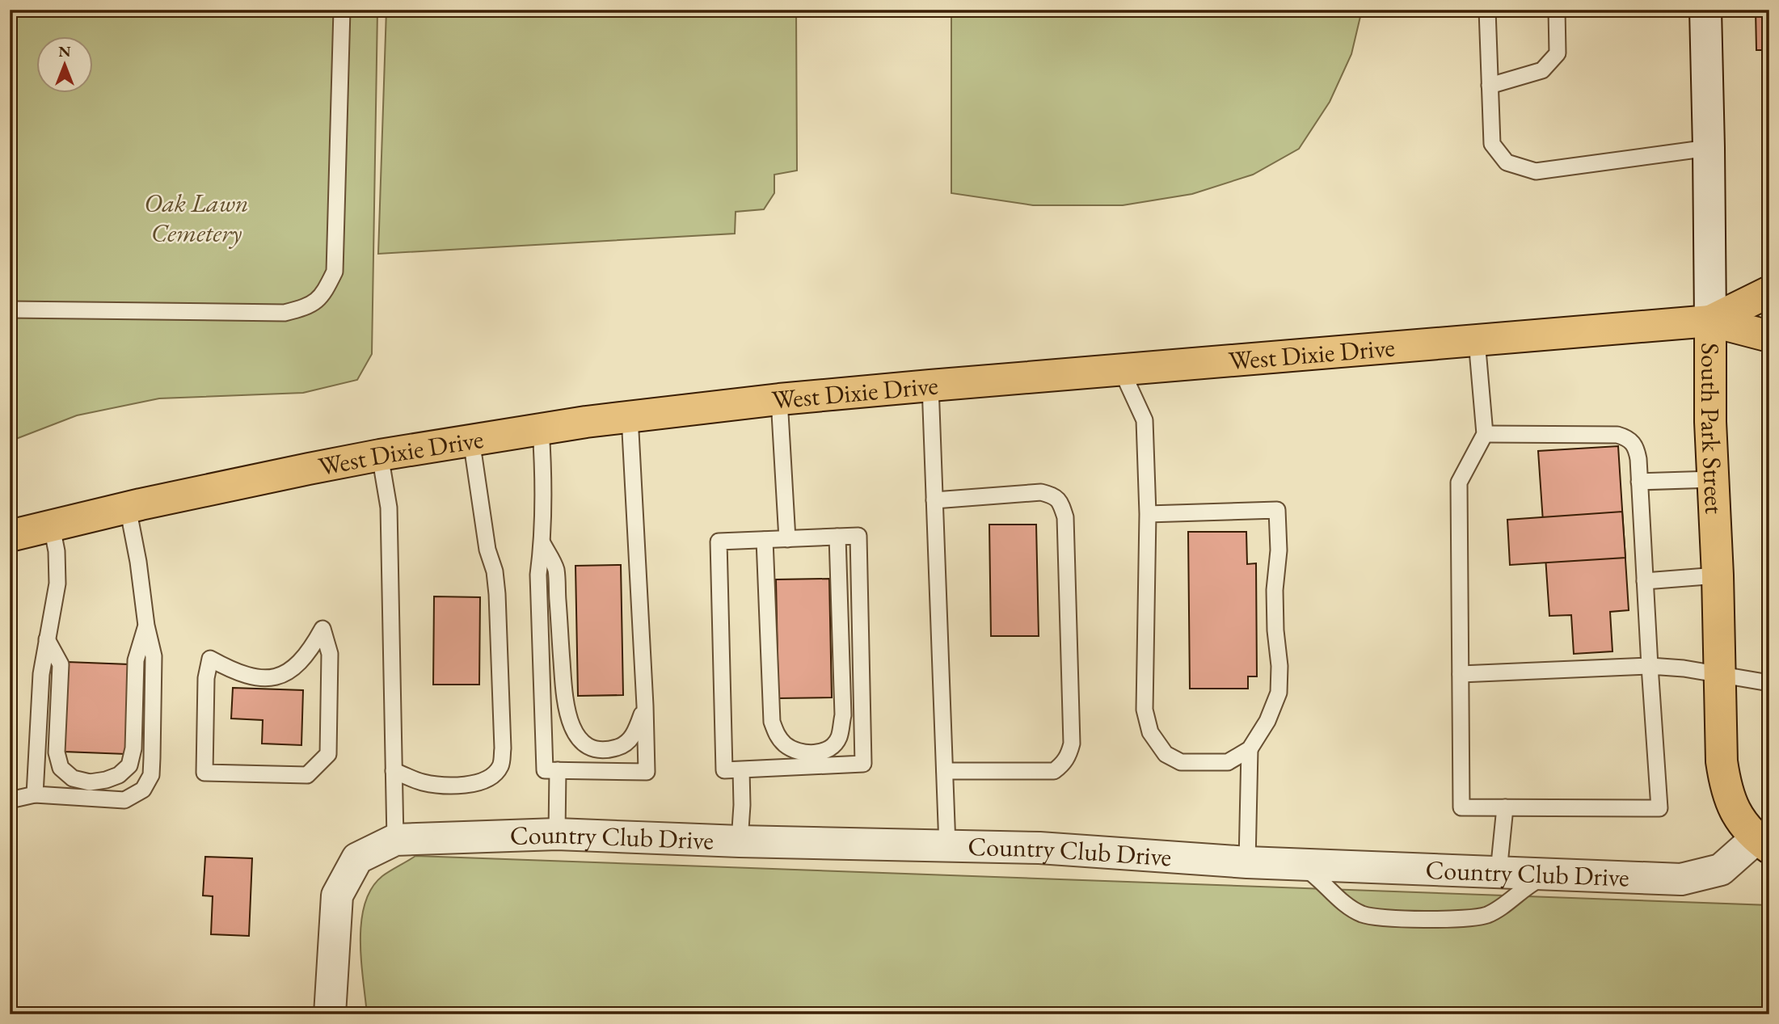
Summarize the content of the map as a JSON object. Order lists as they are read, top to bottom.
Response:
{
  "streets": {
    "main road": ["West Dixie Drive", "South Park Street"],
    "street": ["Country Club Drive"]
  },
  "crossings": [
    ["West Dixie Drive", "South Park Street"],
    ["South Park Street", "Country Club Drive"]
  ],
  "parks": ["Oak Lawn Cemetery"],
  "north": "top"
}
